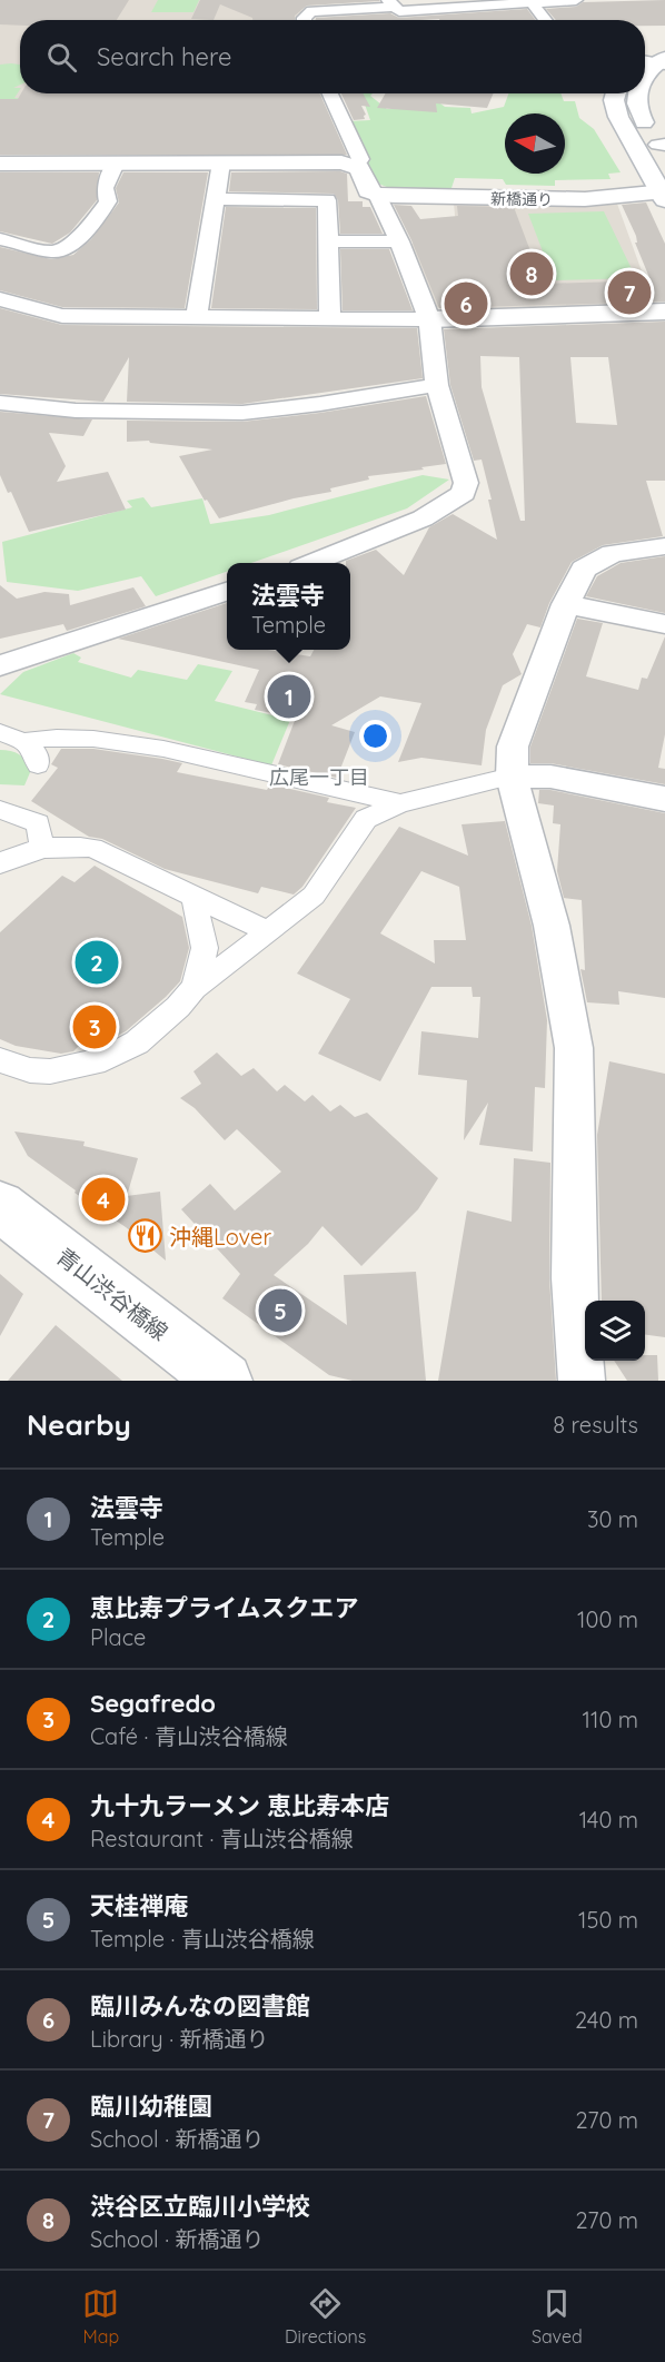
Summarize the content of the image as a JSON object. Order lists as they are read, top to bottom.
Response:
{
  "streets": {
    "street": ["新橋通り", "青山渋谷橋線"]
  },
  "districts": ["広尾一丁目"],
  "places": {
    "restaurant": ["沖縄Lover"]
  },
  "north": "left",
  "page": {
    "search": "Search here",
    "pins": [
      "8",
      "7",
      "6",
      "1",
      "2",
      "3",
      "4",
      "5"
    ],
    "popup": ["法雲寺", "Temple"],
    "heading": ["Nearby", "8 results"],
    "list": [
      {
        "mark": "1",
        "name": "法雲寺",
        "note": "Temple",
        "value": "30 m"
      },
      {
        "mark": "2",
        "name": "恵比寿プライムスクエア",
        "note": "Place",
        "value": "100 m"
      },
      {
        "mark": "3",
        "name": "Segafredo",
        "note": "Café · 青山渋谷橋線",
        "value": "110 m"
      },
      {
        "mark": "4",
        "name": "九十九ラーメン 恵比寿本店",
        "note": "Restaurant · 青山渋谷橋線",
        "value": "140 m"
      },
      {
        "mark": "5",
        "name": "天桂禅庵",
        "note": "Temple · 青山渋谷橋線",
        "value": "150 m"
      },
      {
        "mark": "6",
        "name": "臨川みんなの図書館",
        "note": "Library · 新橋通り",
        "value": "240 m"
      },
      {
        "mark": "7",
        "name": "臨川幼稚園",
        "note": "School · 新橋通り",
        "value": "270 m"
      },
      {
        "mark": "8",
        "name": "渋谷区立臨川小学校",
        "note": "School · 新橋通り",
        "value": "270 m"
      }
    ],
    "nav": ["Map", "Directions", "Saved"]
  }
}
